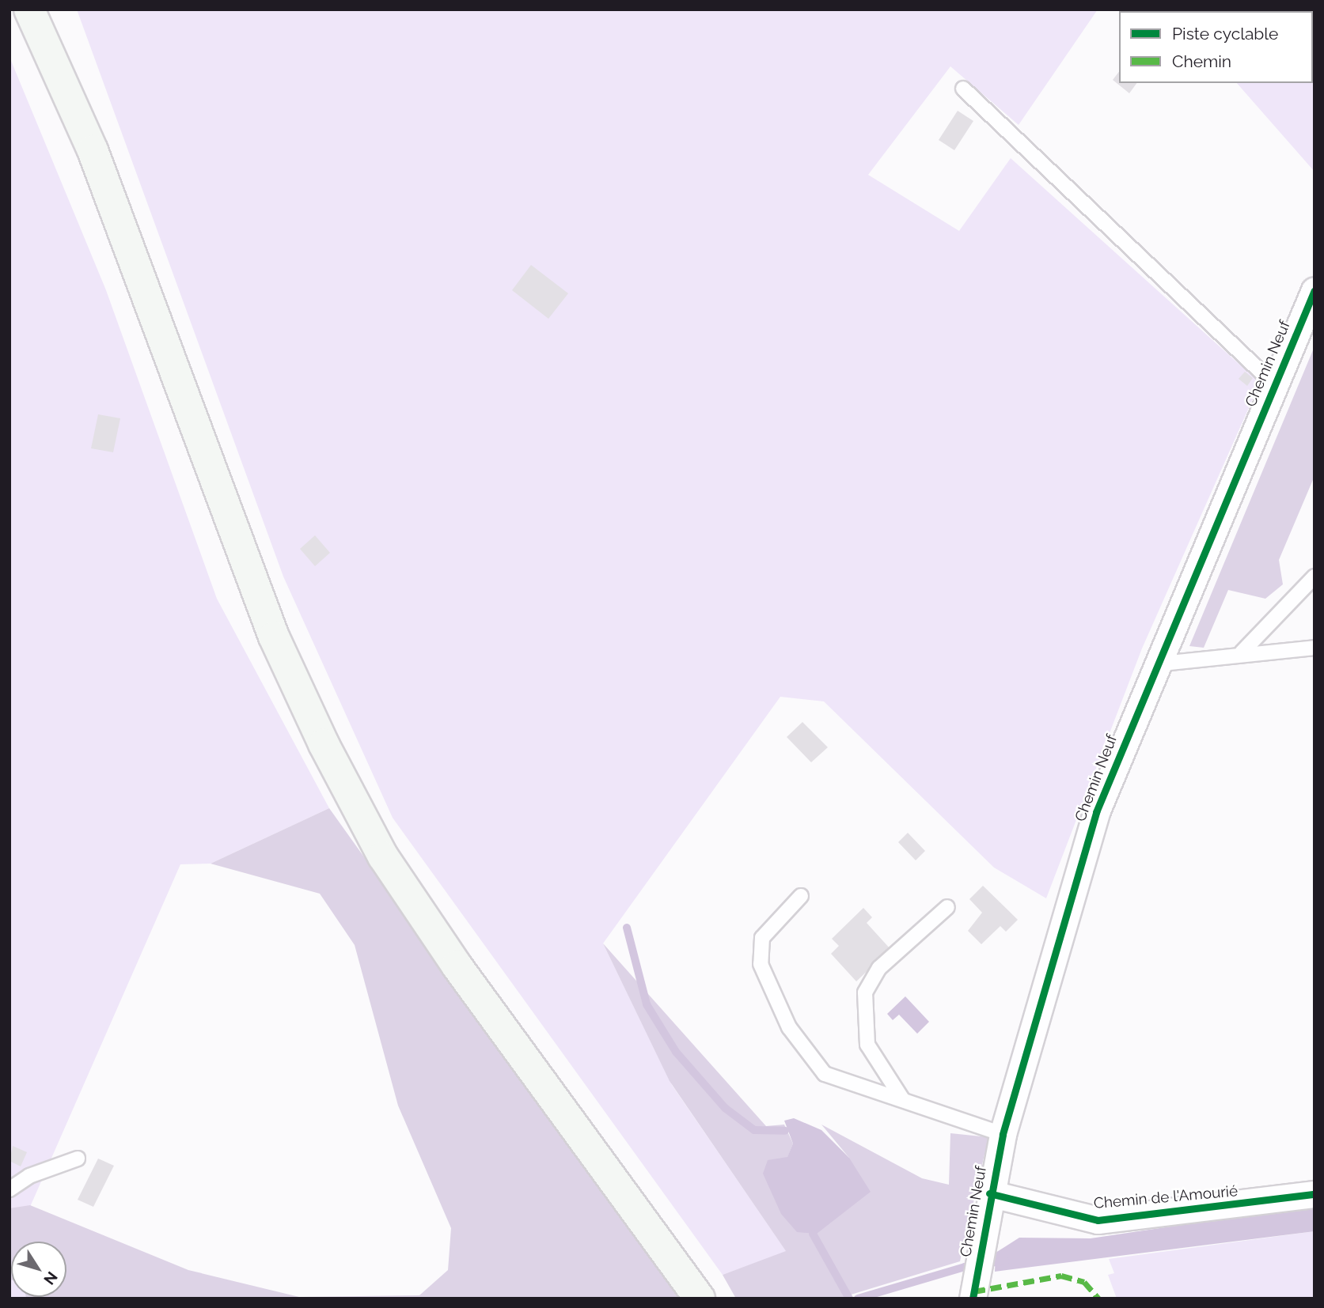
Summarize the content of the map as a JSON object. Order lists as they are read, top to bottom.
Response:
{
  "streets": {
    "street": ["Chemin Neuf", "Chemin de l'Amourié"]
  },
  "crossings": [
    ["Chemin Neuf", "Chemin de l'Amourié"]
  ],
  "legend": ["Piste cyclable", "Chemin"],
  "north": "bottom right"
}
